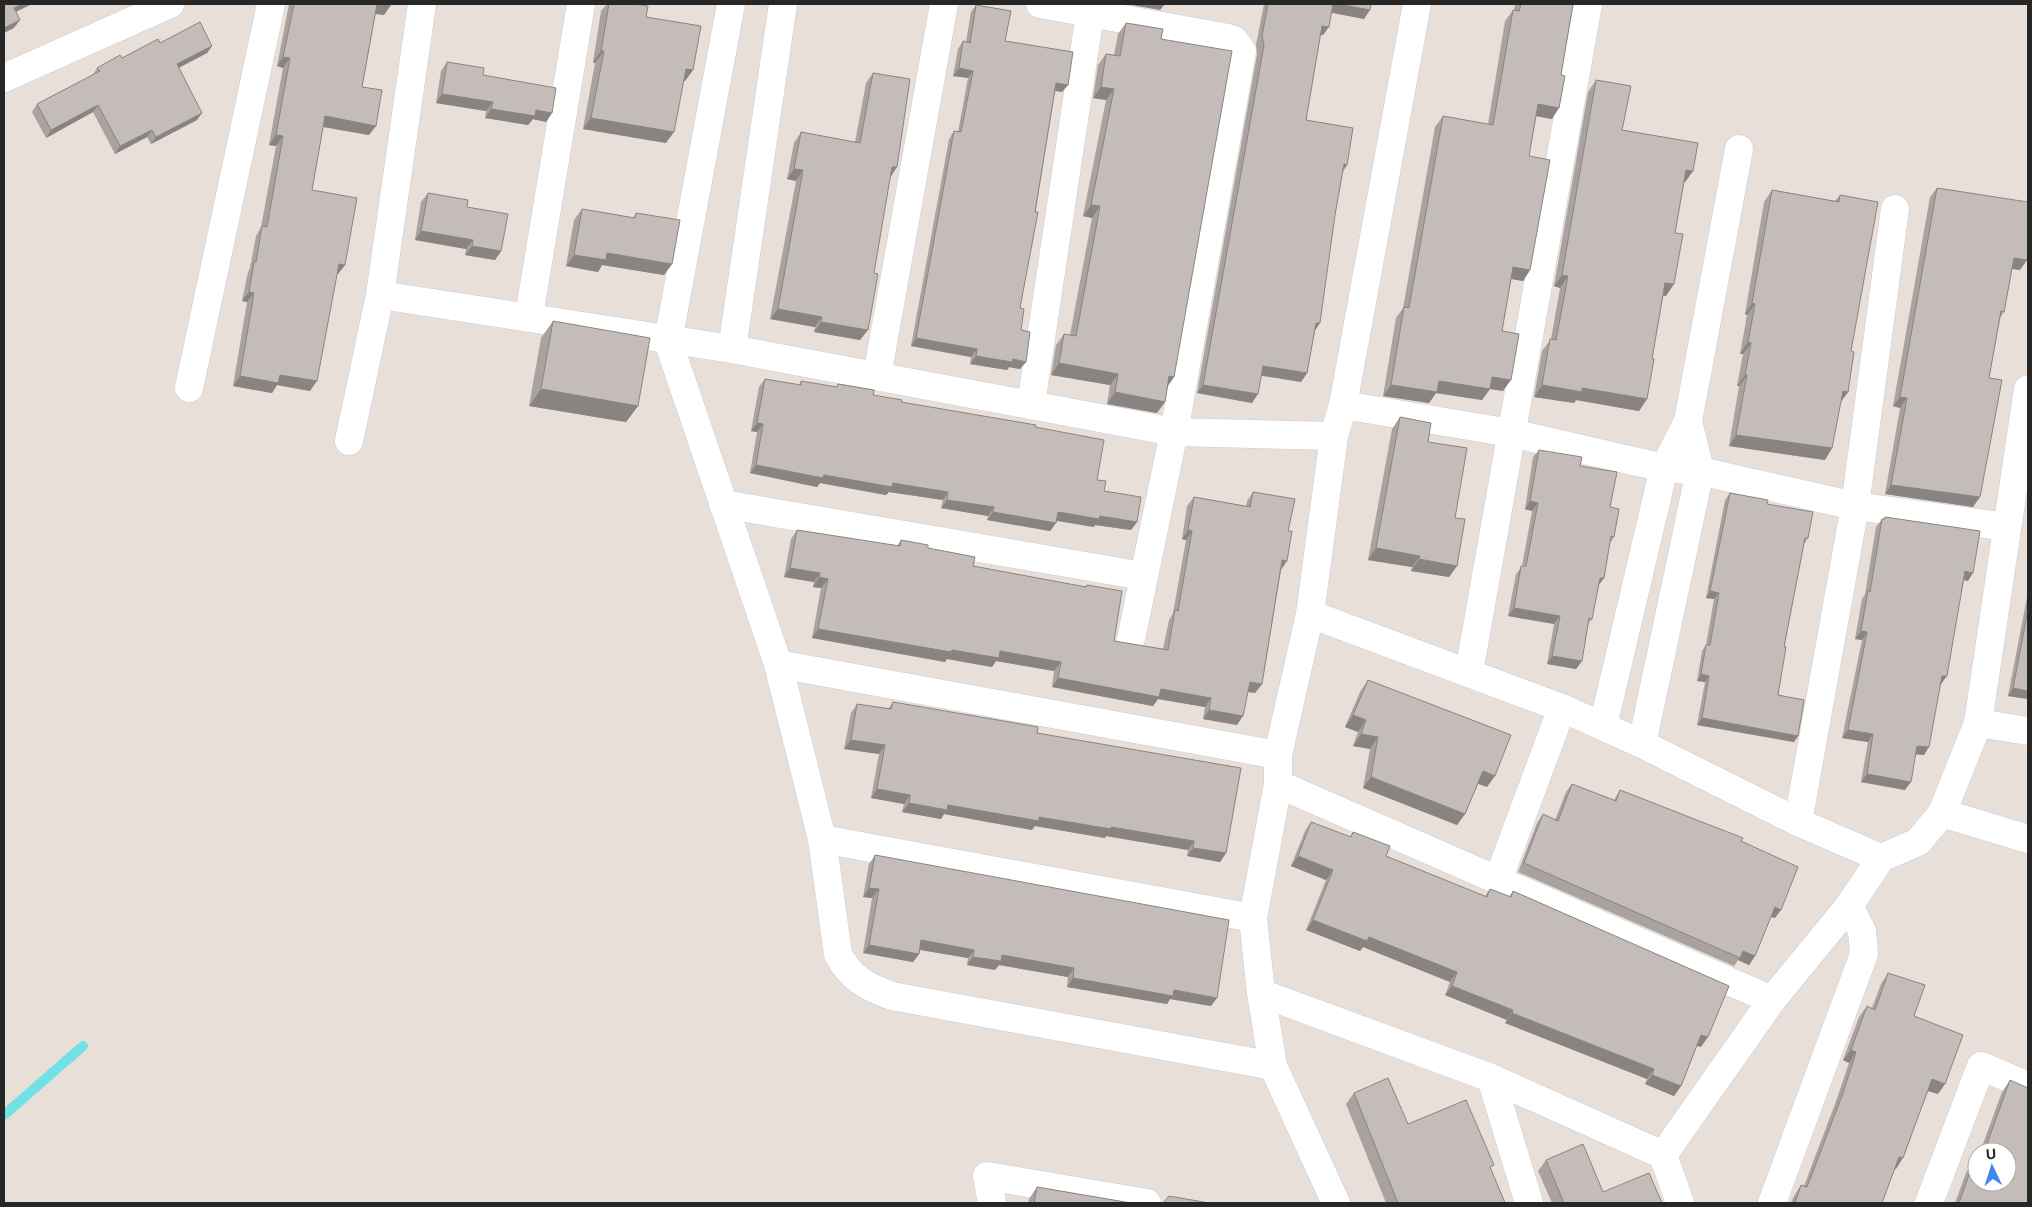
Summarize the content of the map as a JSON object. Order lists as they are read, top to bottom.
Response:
{
  "north": "top"
}
